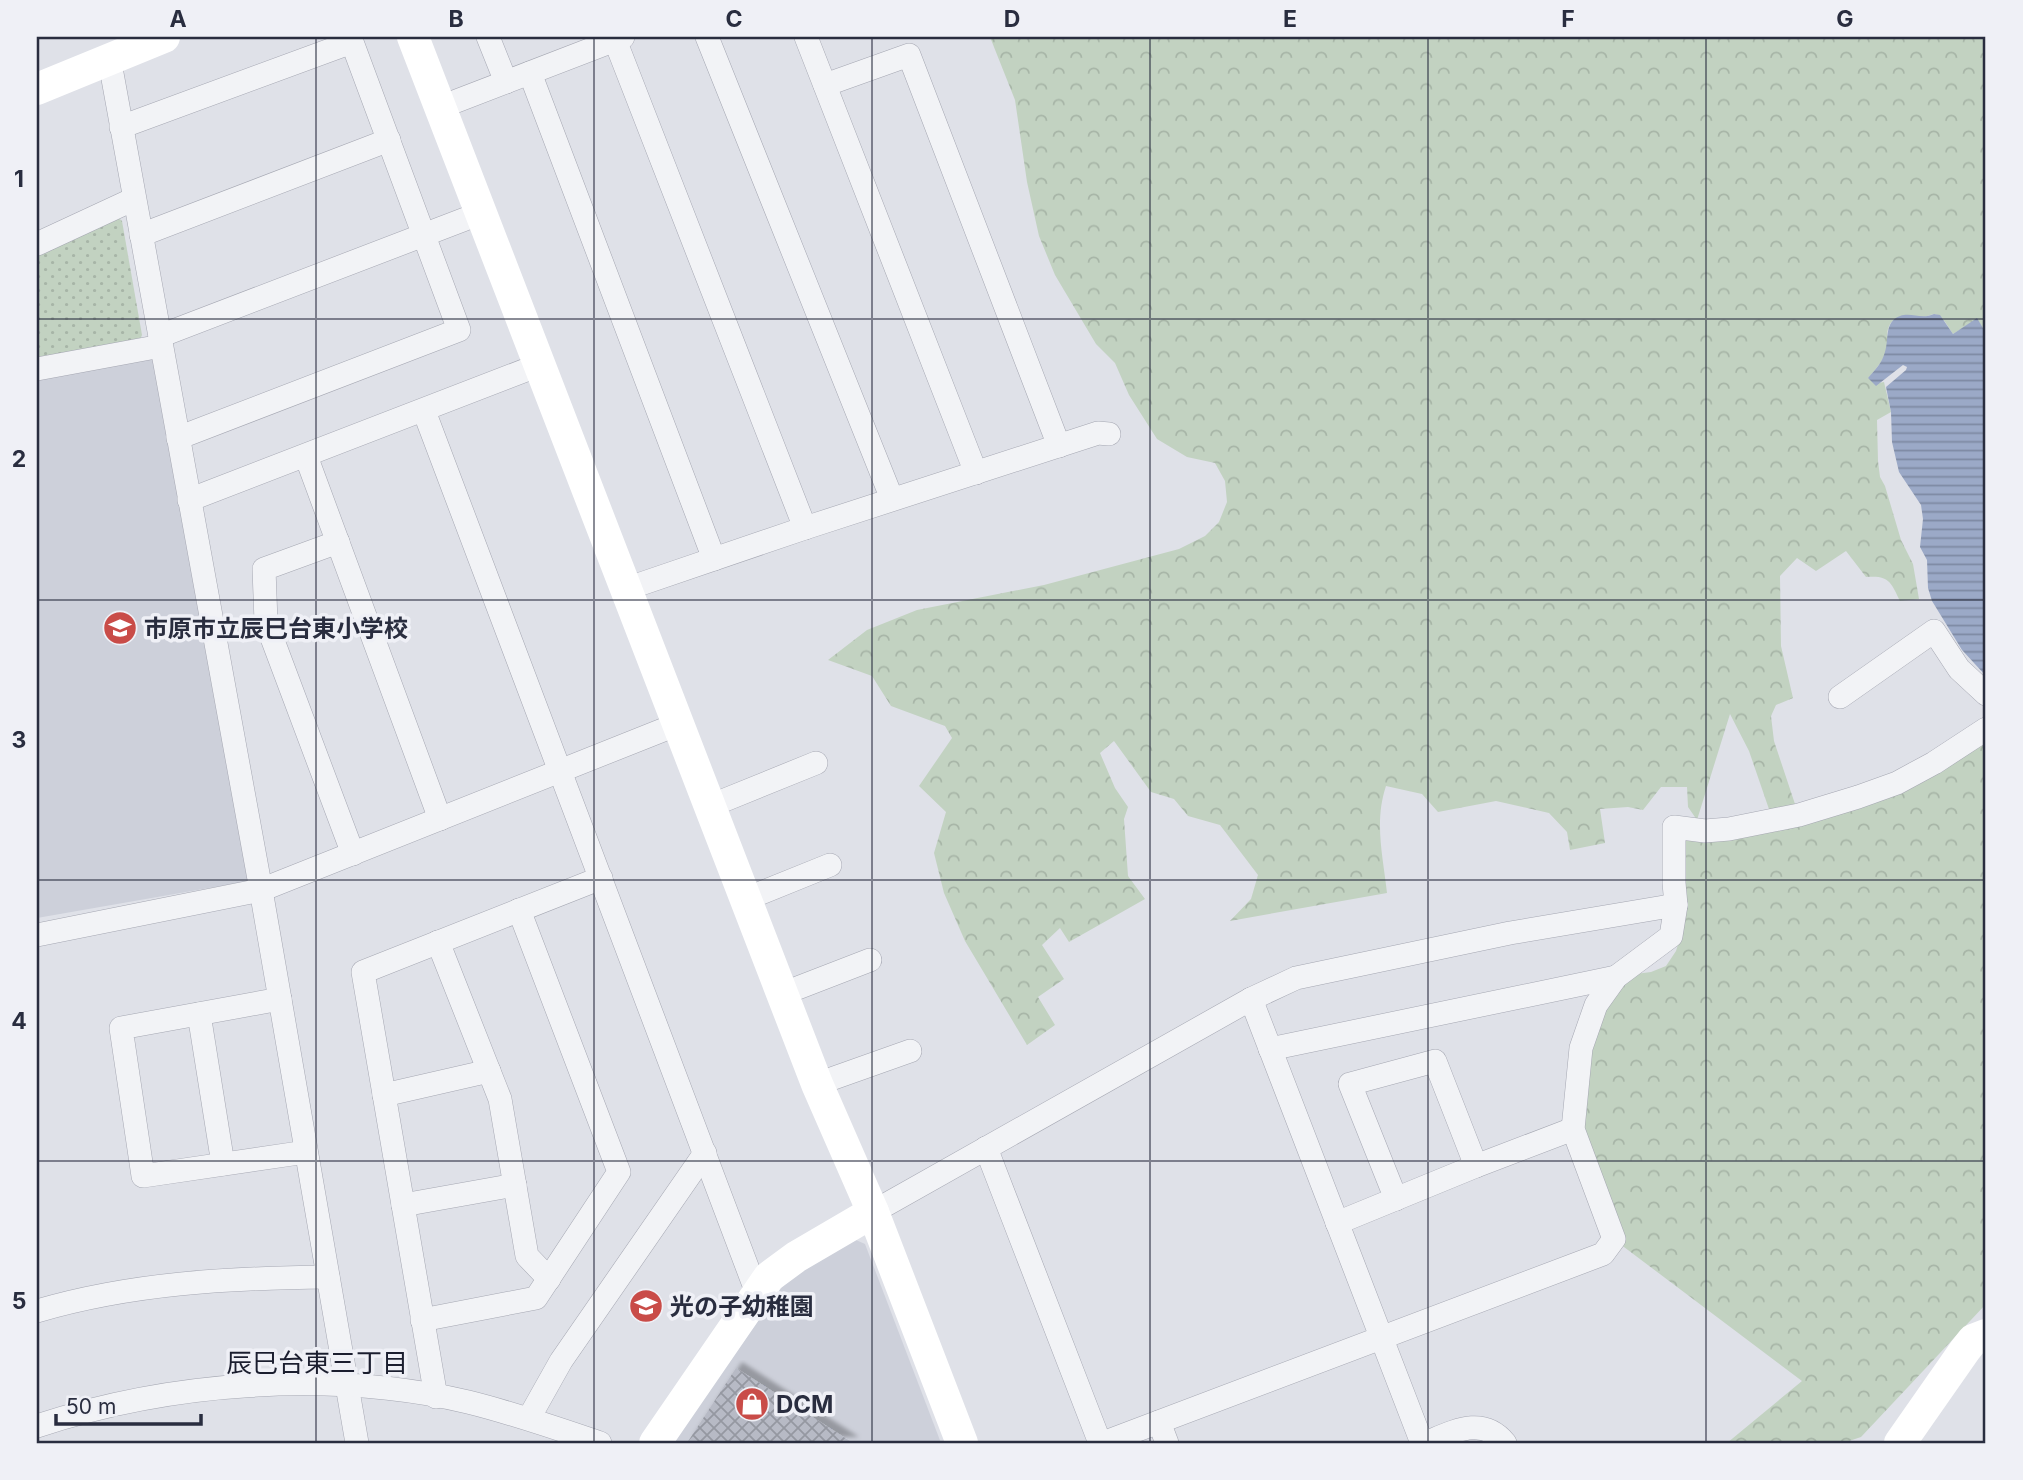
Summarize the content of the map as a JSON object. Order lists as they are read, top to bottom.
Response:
{
  "districts": ["辰巳台東三丁目"],
  "places": {
    "school or university": ["市原市立辰巳台東小学校", "光の子幼稚園"],
    "shop": ["DCM"]
  },
  "scale_bar": "50 m",
  "grid": {
    "columns": [
      "A",
      "B",
      "C",
      "D",
      "E",
      "F",
      "G"
    ],
    "rows": [
      "1",
      "2",
      "3",
      "4",
      "5"
    ]
  }
}
